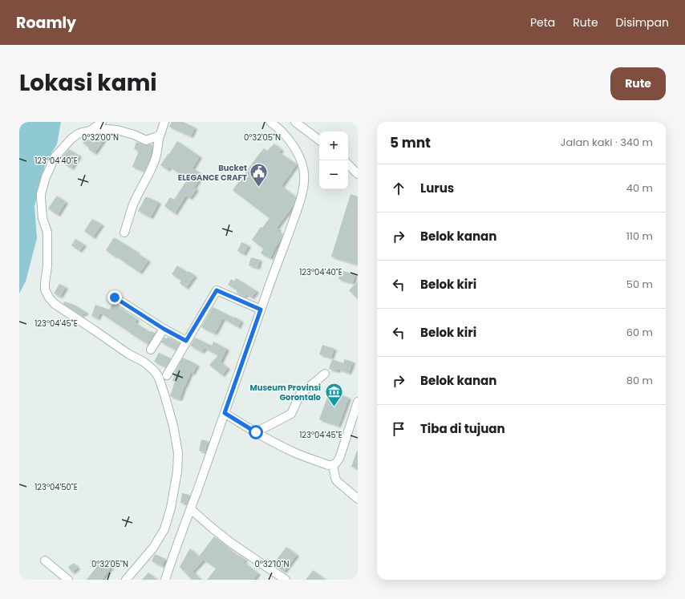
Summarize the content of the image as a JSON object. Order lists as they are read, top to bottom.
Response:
{
  "places": {
    "public building": ["Bucket ELEGANCE CRAFT"],
    "museum": ["Museum Provinsi Gorontalo"]
  },
  "page": {
    "header": "Roamly",
    "nav": ["Peta", "Rute", "Disimpan"],
    "title": "Lokasi kami",
    "buttons": "Rute",
    "heading": ["5 mnt", "Jalan kaki · 340 m"],
    "map_buttons": ["+", "−"],
    "list": [
      ["Lurus", "40 m"],
      ["Belok kanan", "110 m"],
      ["Belok kiri", "50 m"],
      ["Belok kiri", "60 m"],
      ["Belok kanan", "80 m"],
      "Tiba di tujuan"
    ]
  },
  "coordinates": [
    "0°32'00\"N",
    "0°32'05\"N",
    "123°04'40\"E",
    "123°04'45\"E",
    "123°04'50\"E",
    "0°32'10\"N"
  ]
}
